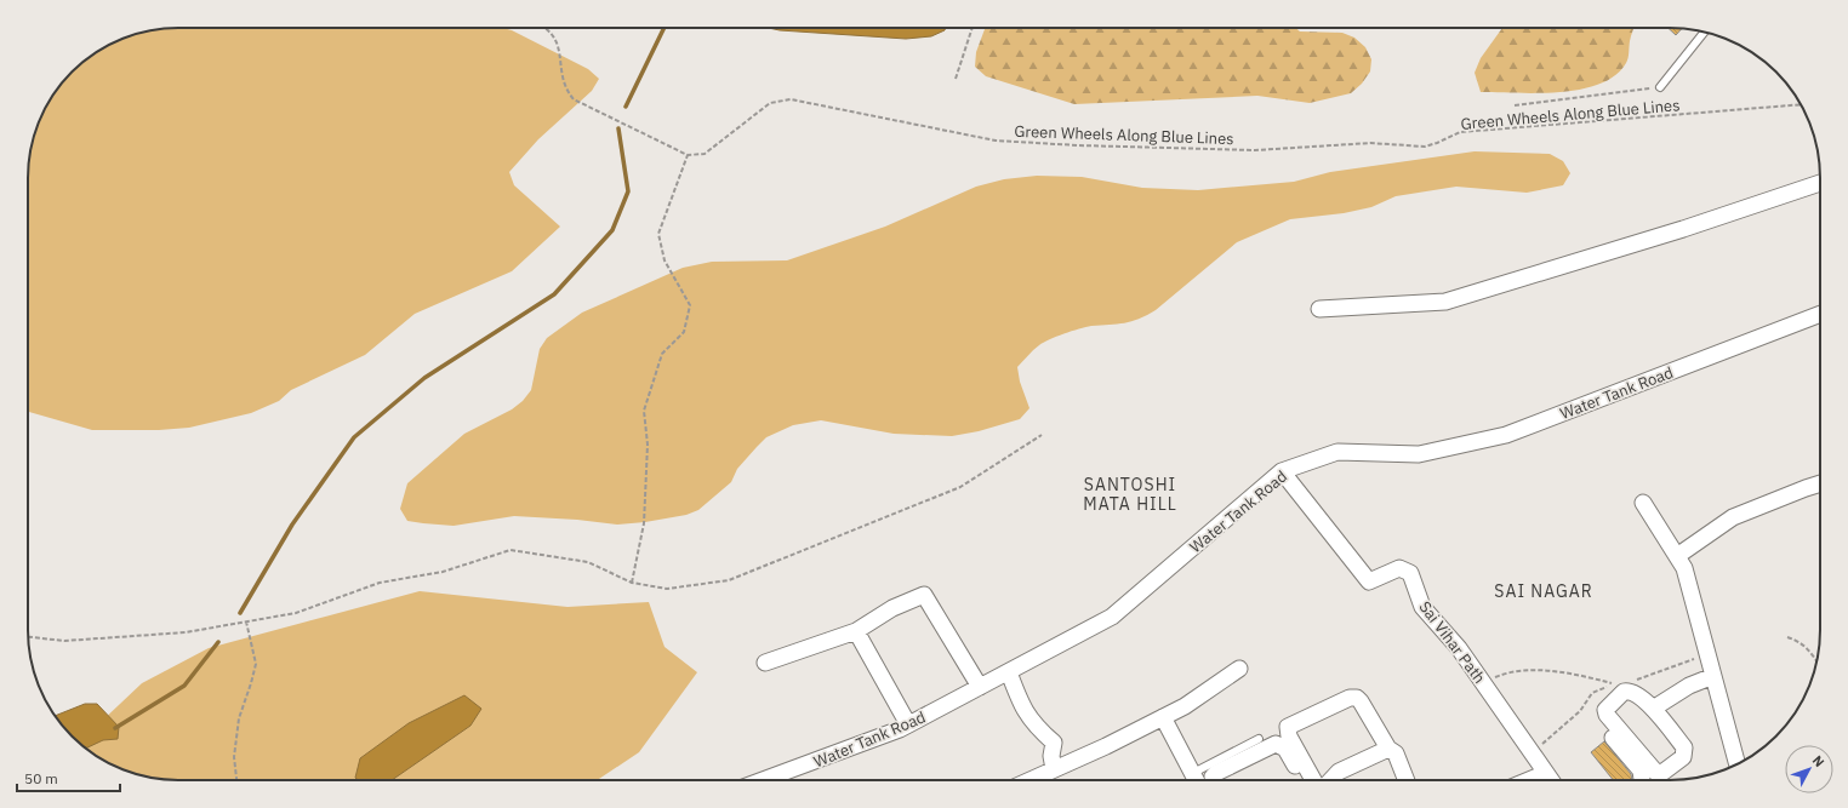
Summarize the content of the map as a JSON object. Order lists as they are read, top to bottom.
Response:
{
  "streets": {
    "street": ["Water Tank Road", "Sai Vihar Path"],
    "path": ["Green Wheels Along Blue Lines"]
  },
  "crossings": [
    ["Water Tank Road", "Sai Vihar Path"]
  ],
  "districts": ["SANTOSHI MATA HILL", "SAI NAGAR"],
  "scale_bar": "50 m",
  "north": "top right"
}
